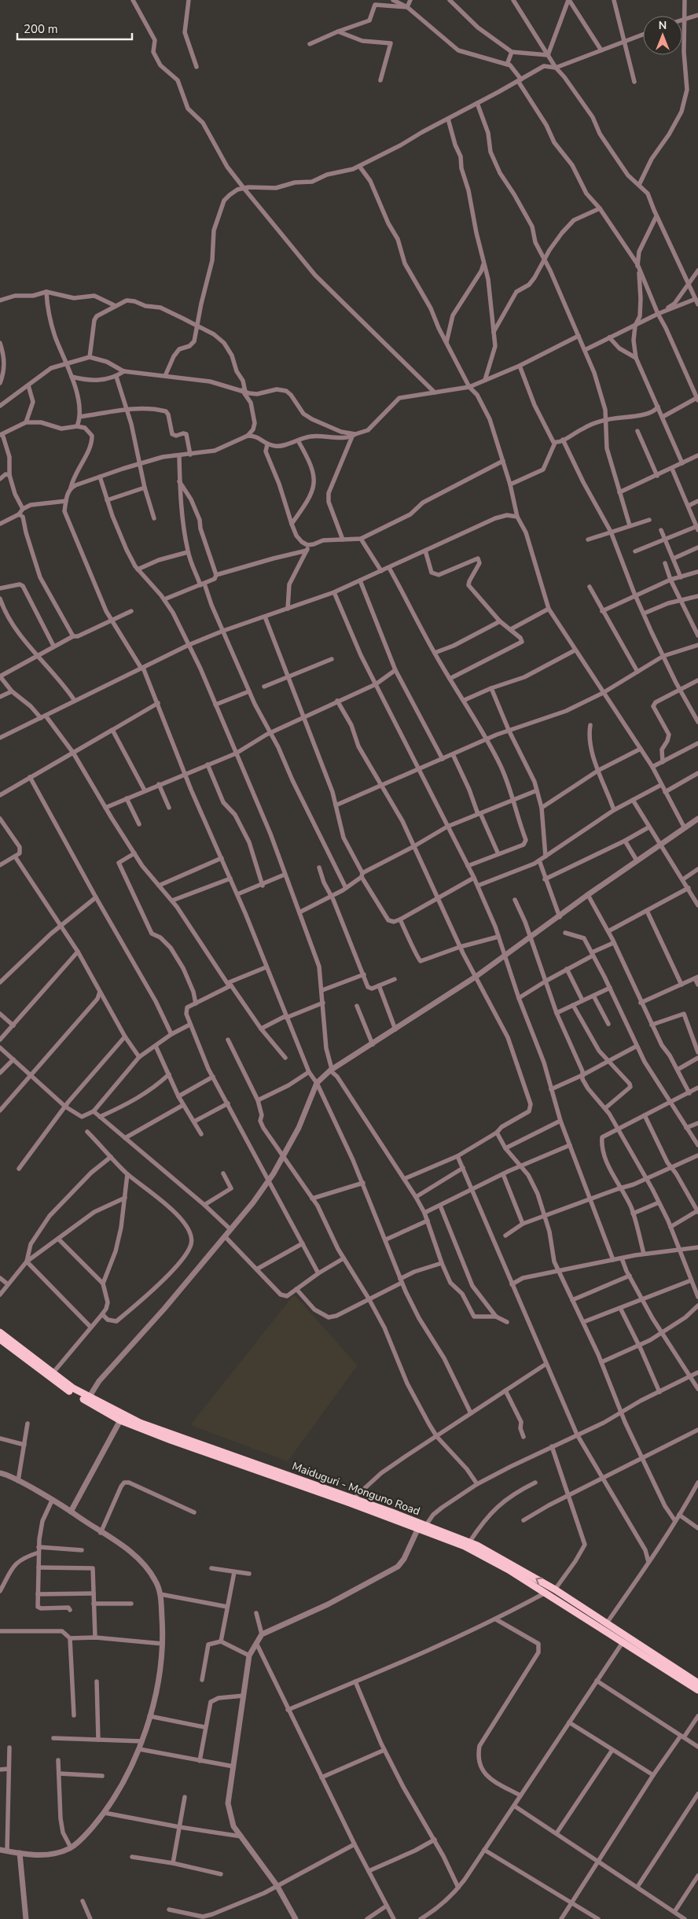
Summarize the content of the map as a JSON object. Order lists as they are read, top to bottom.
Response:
{
  "streets": {
    "main road": ["Maiduguri - Monguno Road"]
  },
  "scale_bar": "200 m",
  "north": "top"
}
